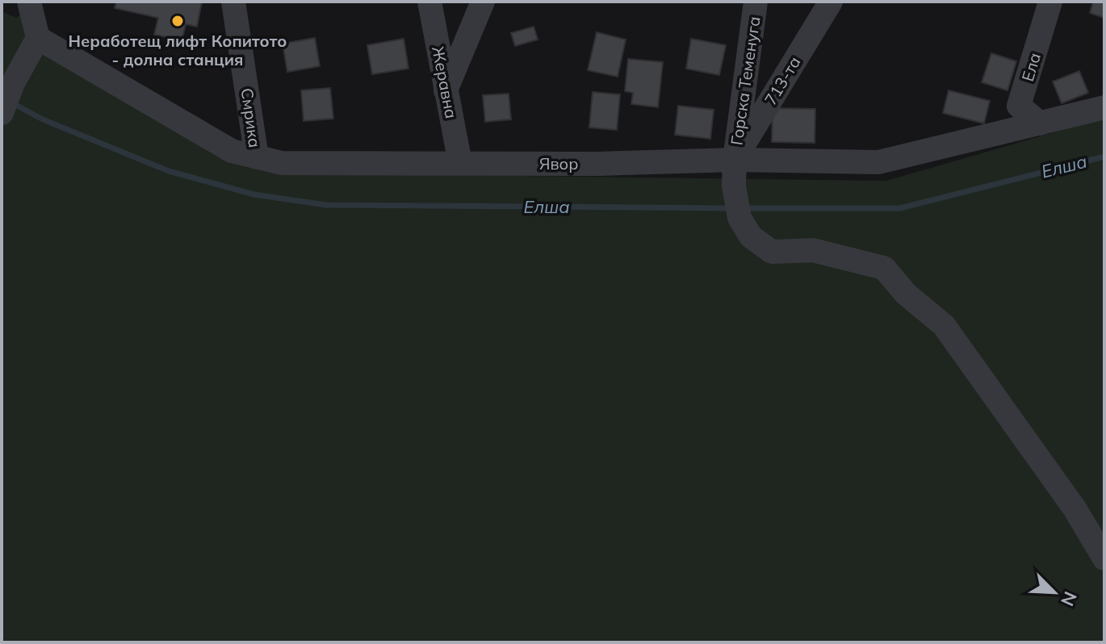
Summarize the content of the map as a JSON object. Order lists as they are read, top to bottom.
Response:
{
  "streets": {
    "street": [
      "Ела",
      "Горска Теменуга",
      "713-та",
      "Жеравна",
      "Смрика",
      "Явор"
    ]
  },
  "crossings": [
    ["Ела", "Явор"],
    ["Горска Теменуга", "713-та"],
    ["Горска Теменуга", "Явор"],
    ["713-та", "Явор"],
    ["Жеравна", "Явор"],
    ["Смрика", "Явор"]
  ],
  "water": ["Елша"],
  "places": ["Неработещ лифт Копитото - долна станция"],
  "north": "bottom right"
}
